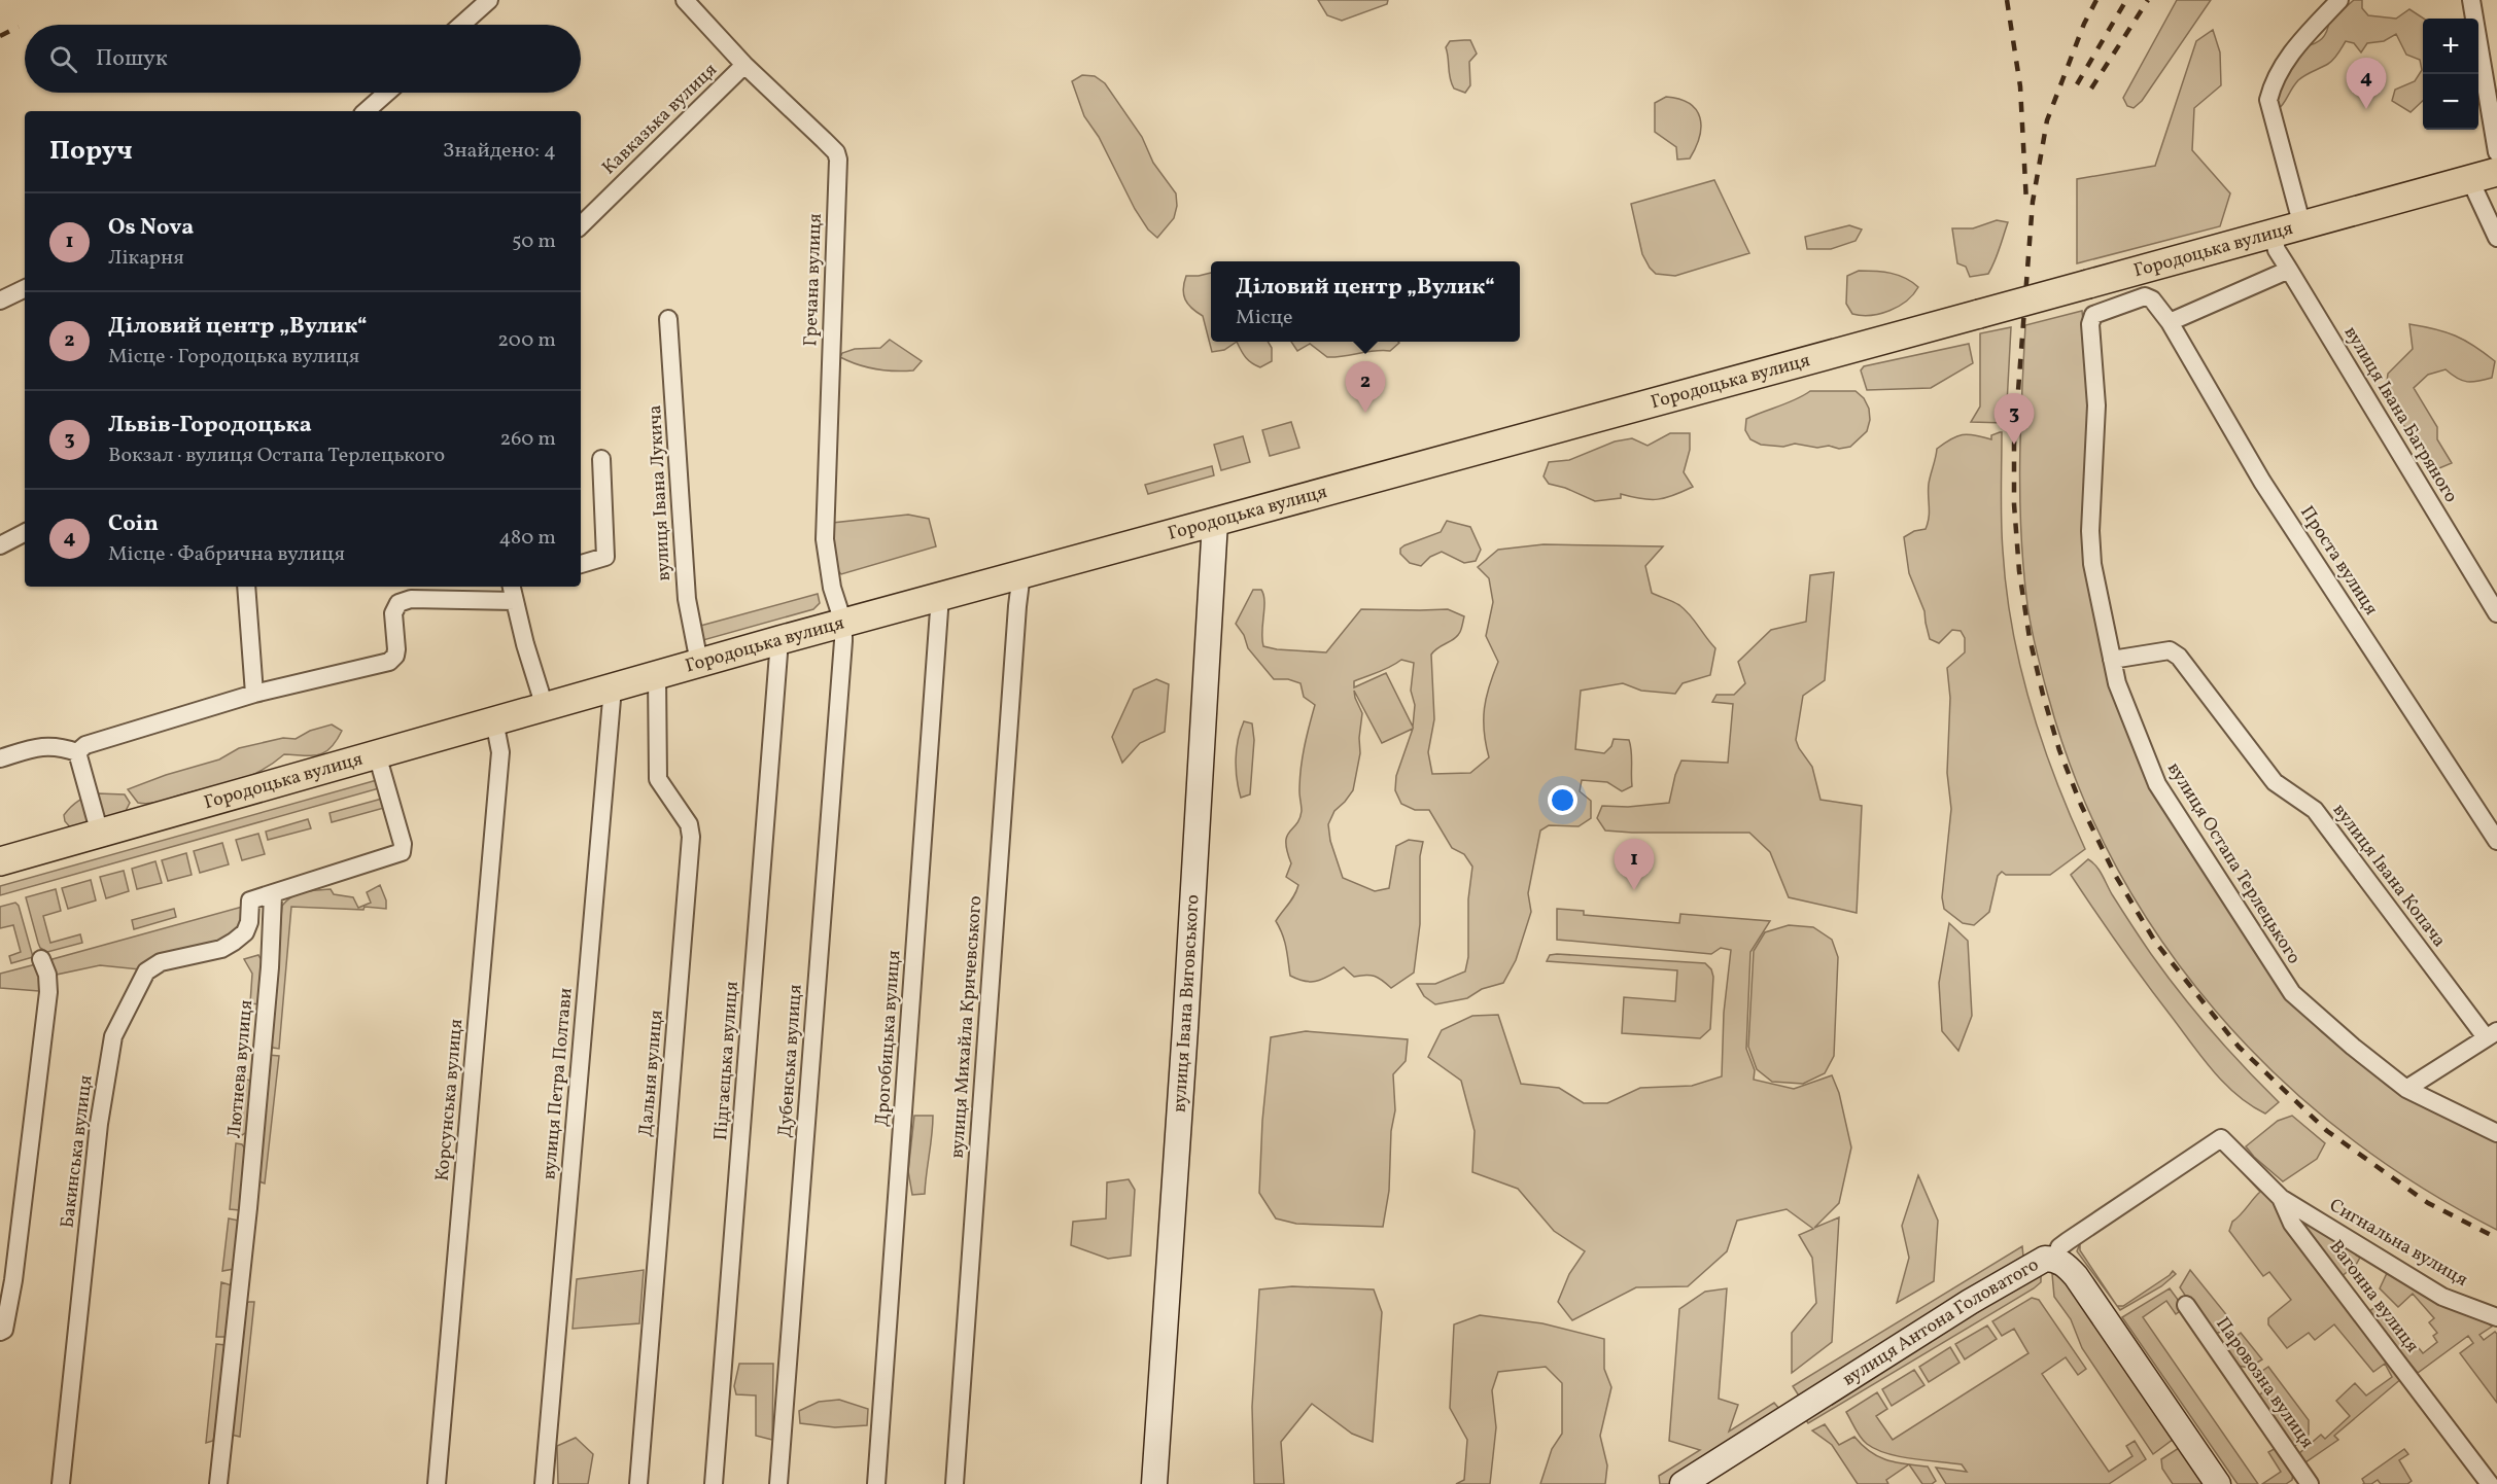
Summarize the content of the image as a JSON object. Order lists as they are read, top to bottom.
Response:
{
  "streets": {
    "main road": ["Городоцька вулиця", "вулиця Івана Виговського", "вулиця Антона Головатого"],
    "street": [
      "Кавказька вулиця",
      "Гречана вулиця",
      "вулиця Івана Багряного",
      "вулиця Івана Лукича",
      "Проста вулиця",
      "вулиця Остапа Терлецького",
      "вулиця Івана Копача",
      "вулиця Михайла Кричевського",
      "Дрогобицька вулиця",
      "Підгаєцька вулиця",
      "Дубенська вулиця",
      "Лютнева вулиця",
      "Дальня вулиця",
      "вулиця Петра Полтави",
      "Корсунська вулиця",
      "Бакинська вулиця",
      "Сигнальна вулиця",
      "Вагонна вулиця",
      "Паровозна вулиця"
    ]
  },
  "crossings": [
    ["Кавказька вулиця", "Гречана вулиця"],
    ["Городоцька вулиця", "Гречана вулиця"],
    ["Городоцька вулиця", "вулиця Івана Багряного"],
    ["Городоцька вулиця", "вулиця Івана Лукича"],
    ["Городоцька вулиця", "вулиця Івана Виговського"],
    ["Городоцька вулиця", "вулиця Михайла Кричевського"],
    ["Городоцька вулиця", "Дрогобицька вулиця"],
    ["Городоцька вулиця", "Підгаєцька вулиця"],
    ["Городоцька вулиця", "Дубенська вулиця"],
    ["Городоцька вулиця", "Дальня вулиця"],
    ["Городоцька вулиця", "вулиця Петра Полтави"],
    ["Городоцька вулиця", "Корсунська вулиця"],
    ["Гречана вулиця", "Дубенська вулиця"],
    ["Проста вулиця", "вулиця Остапа Терлецького"],
    ["вулиця Остапа Терлецького", "вулиця Івана Копача"],
    ["Лютнева вулиця", "Бакинська вулиця"],
    ["Сигнальна вулиця", "Вагонна вулиця"],
    ["Вагонна вулиця", "вулиця Антона Головатого"]
  ],
  "page": {
    "map_buttons": ["+", "−"],
    "search": "Пошук",
    "pins": [
      "4",
      "2",
      "3",
      "1"
    ],
    "heading": ["Поруч", "Знайдено: 4"],
    "list": [
      {
        "mark": "1",
        "name": "Os Nova",
        "note": "Лікарня",
        "value": "50 m"
      },
      {
        "mark": "2",
        "name": "Діловий центр „Вулик“",
        "note": "Місце · Городоцька вулиця",
        "value": "200 m"
      },
      {
        "mark": "3",
        "name": "Львів-Городоцька",
        "note": "Вокзал · вулиця Остапа Терлецького",
        "value": "260 m"
      },
      {
        "mark": "4",
        "name": "Coin",
        "note": "Місце · Фабрична вулиця",
        "value": "480 m"
      }
    ],
    "popup": ["Діловий центр „Вулик“", "Місце"]
  }
}
